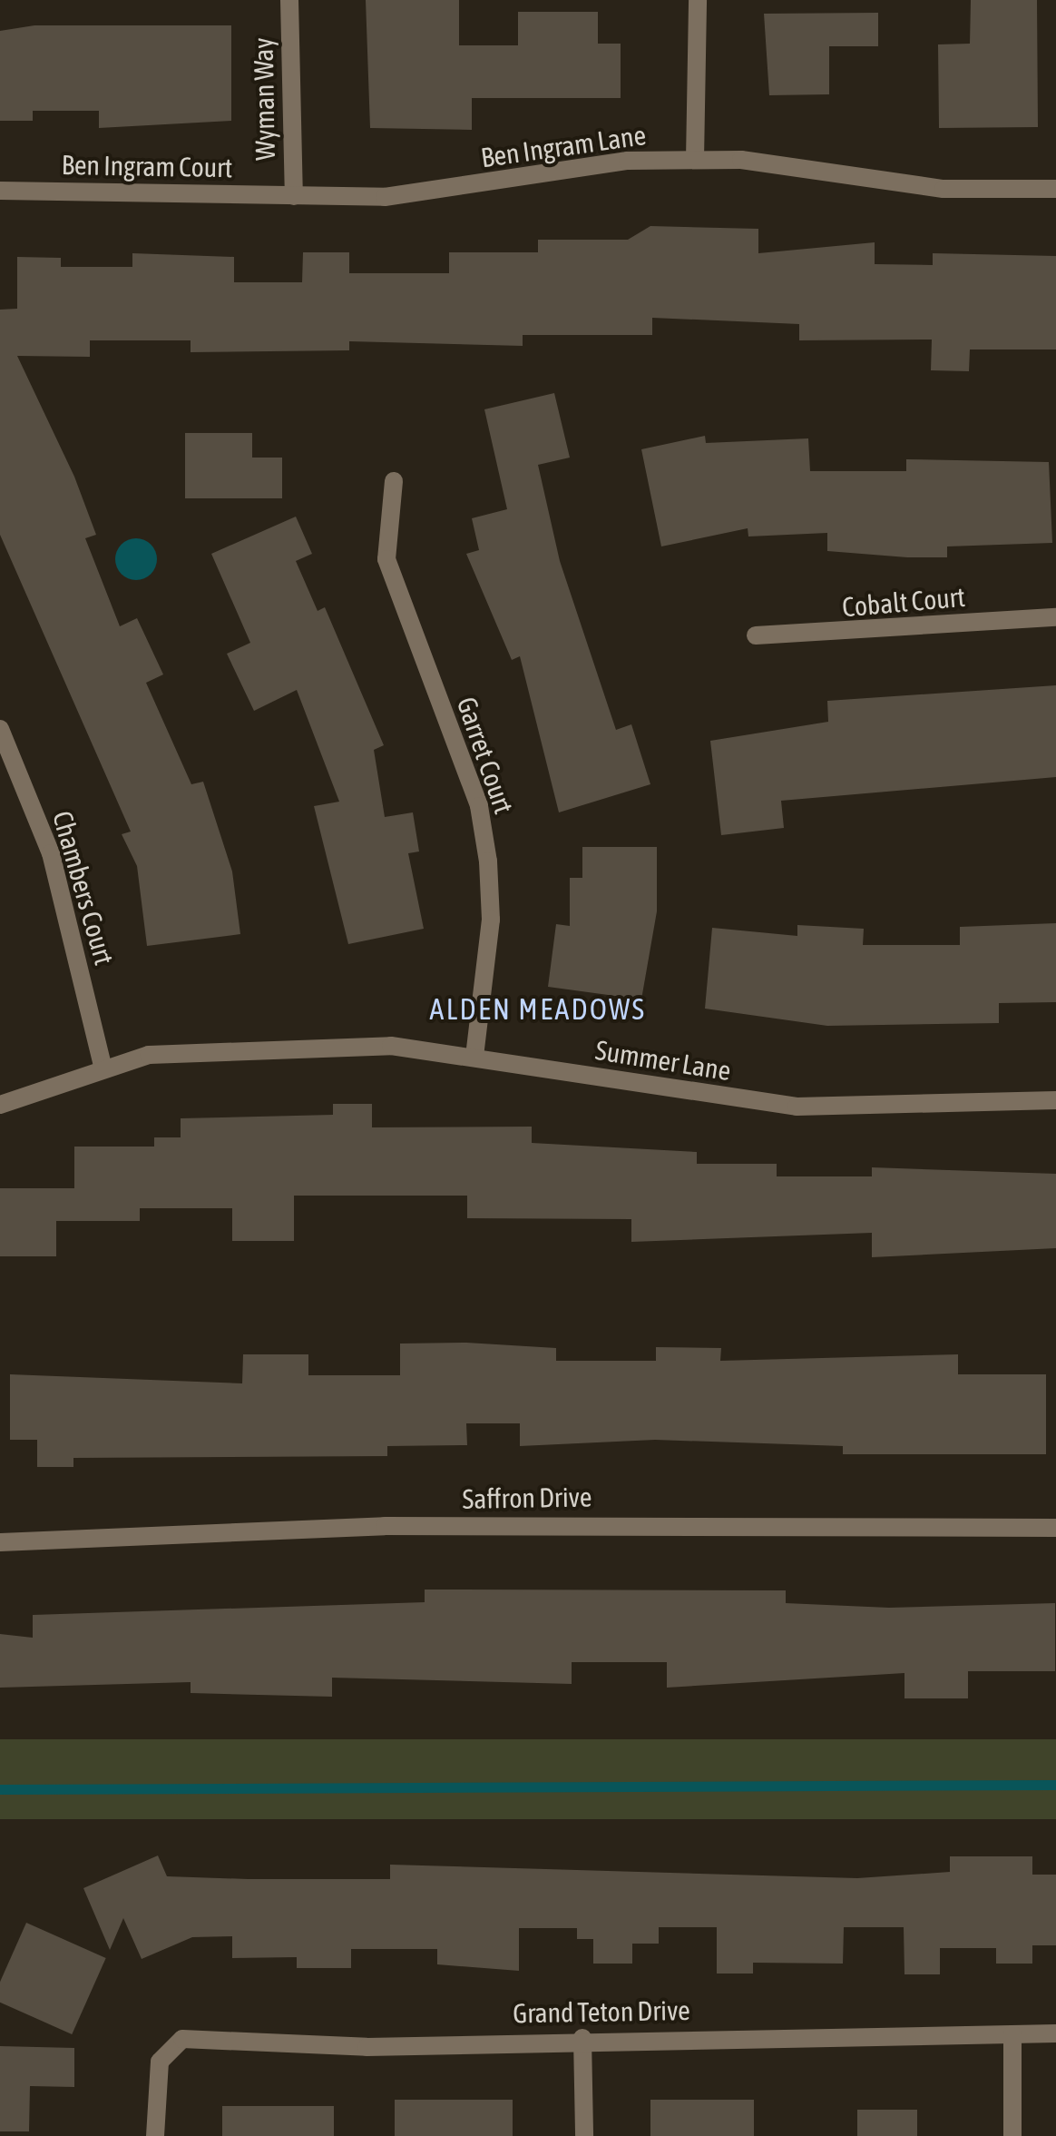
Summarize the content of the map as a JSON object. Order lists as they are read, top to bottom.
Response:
{
  "streets": {
    "street": [
      "Wyman Way",
      "Ben Ingram Lane",
      "Ben Ingram Court",
      "Cobalt Court",
      "Garret Court",
      "Chambers Court",
      "Summer Lane",
      "Saffron Drive",
      "Grand Teton Drive"
    ]
  },
  "crossings": [
    ["Wyman Way", "Ben Ingram Lane"],
    ["Wyman Way", "Ben Ingram Court"],
    ["Ben Ingram Lane", "Ben Ingram Court"],
    ["Garret Court", "Summer Lane"],
    ["Chambers Court", "Summer Lane"]
  ],
  "districts": ["ALDEN MEADOWS"]
}
